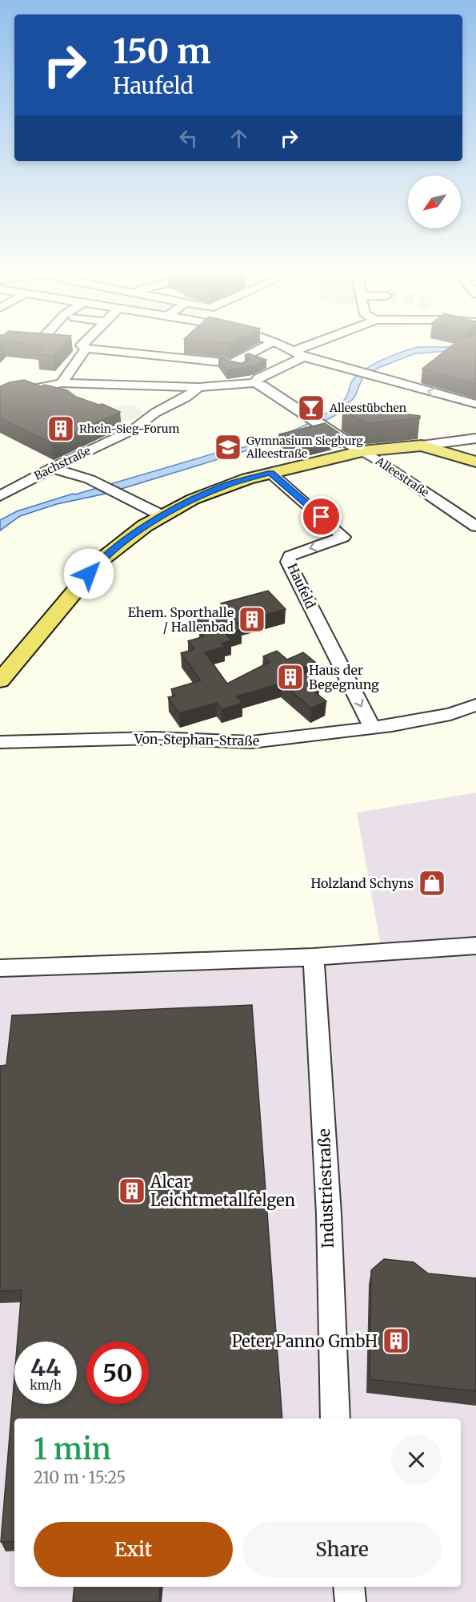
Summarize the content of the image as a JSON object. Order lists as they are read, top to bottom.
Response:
{
  "streets": {
    "street": [
      "Bachstraße",
      "Alleestraße",
      "Haufeld",
      "Von-Stephan-Straße",
      "Industriestraße"
    ]
  },
  "crossings": [
    ["Haufeld", "Von-Stephan-Straße"]
  ],
  "places": {
    "bar": ["Alleestübchen"],
    "building": [
      "Rhein-Sieg-Forum",
      "Ehem. Sporthalle / Hallenbad",
      "Haus der Begegnung",
      "Alcar Leichtmetallfelgen",
      "Peter Panno GmbH"
    ],
    "school or university": ["Gymnasium Siegburg Alleestraße"],
    "shop": ["Holzland Schyns"]
  },
  "north": "bottom left",
  "page": {
    "turn": ["150 m", "Haufeld"],
    "speed": "44 km/h",
    "limit": "50",
    "heading": ["1 min", "210 m · 15:25"],
    "buttons": ["Exit", "Share"]
  }
}
